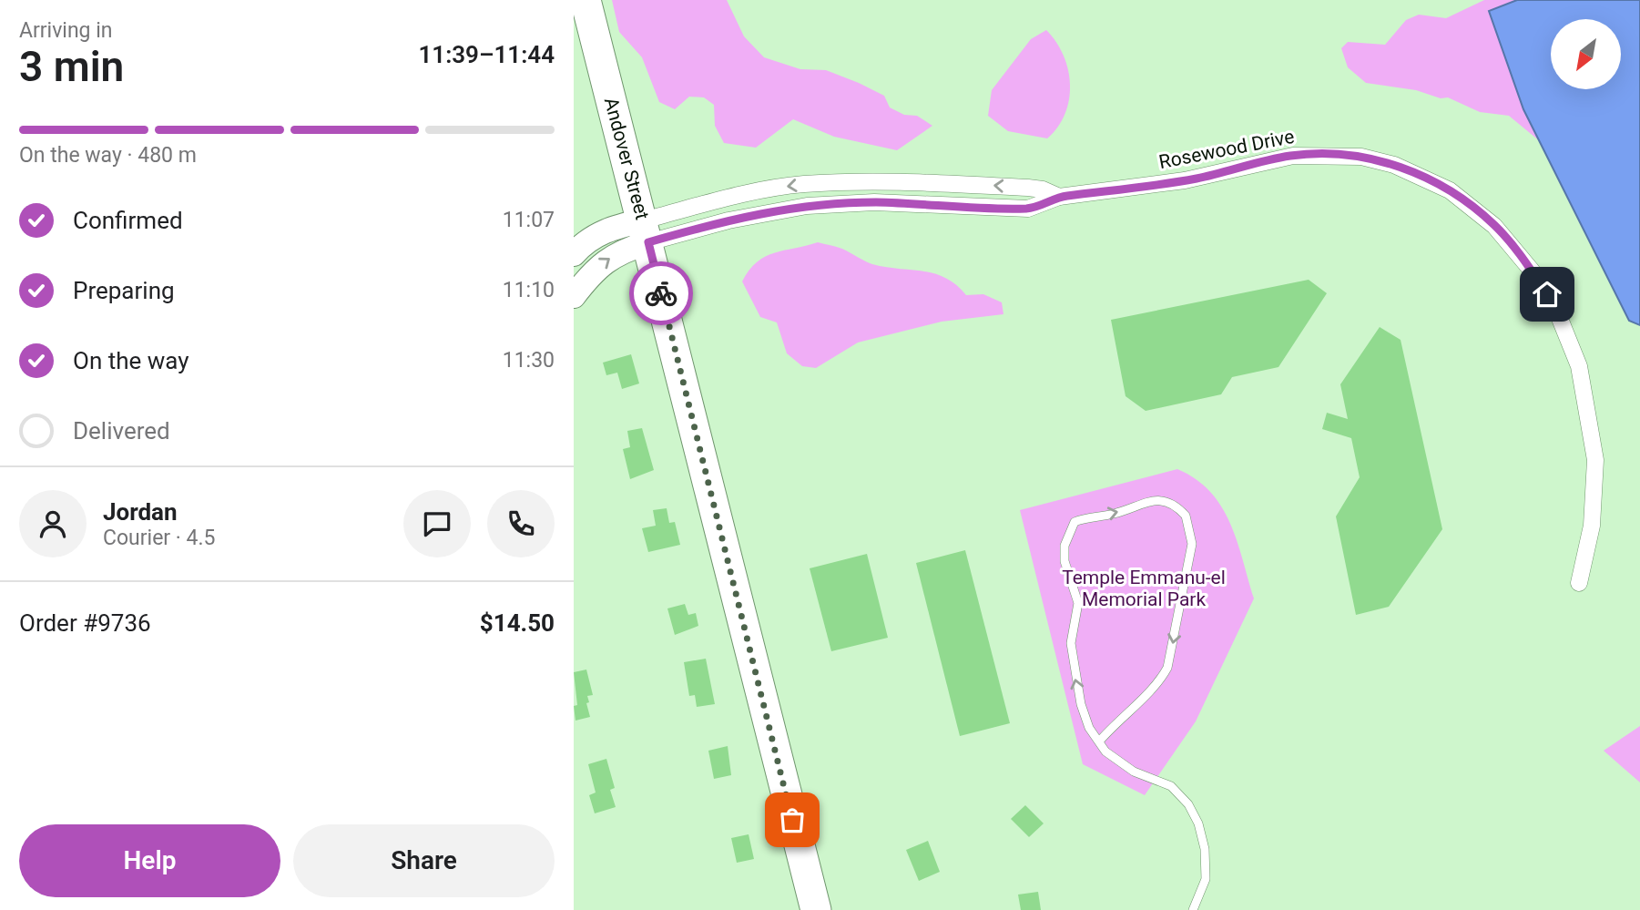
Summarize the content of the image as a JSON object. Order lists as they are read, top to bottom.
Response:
{
  "streets": {
    "highway": ["Andover Street"],
    "street": ["Rosewood Drive"]
  },
  "crossings": [
    ["Rosewood Drive", "Andover Street"]
  ],
  "parks": ["Temple Emmanu-el Memorial Park"],
  "north": "bottom left",
  "page": {
    "heading": ["3 min", "Arriving in", "11:39–11:44"],
    "panel": [
      "Jordan",
      "Courier · 4.5",
      "Order #9736",
      "$14.50"
    ],
    "bar": "On the way · 480 m",
    "list": [
      ["Confirmed", "11:07"],
      ["Preparing", "11:10"],
      ["On the way", "11:30"],
      "Delivered"
    ],
    "buttons": ["Help", "Share"]
  }
}
